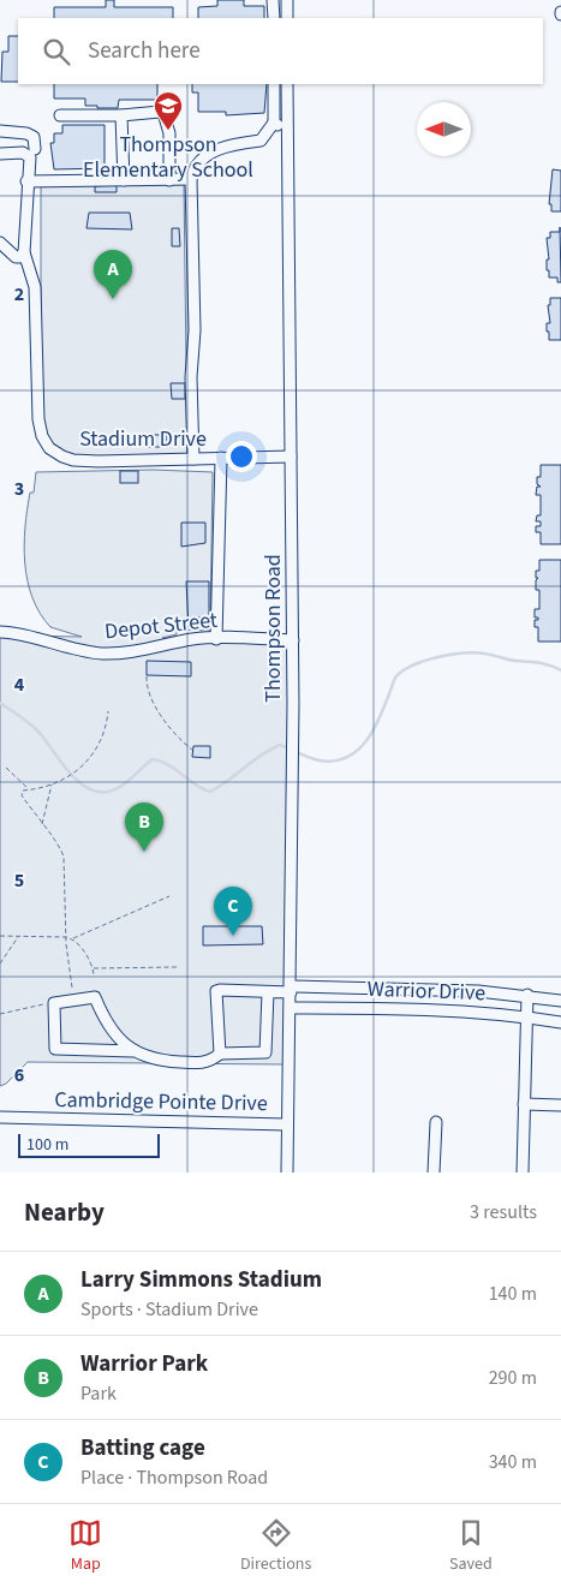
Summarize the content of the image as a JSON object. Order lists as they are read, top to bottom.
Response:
{
  "streets": {
    "street": [
      "Stadium Drive",
      "Depot Street",
      "Thompson Road",
      "Warrior Drive",
      "Cambridge Pointe Drive"
    ]
  },
  "crossings": [
    ["Stadium Drive", "Thompson Road"],
    ["Depot Street", "Thompson Road"],
    ["Thompson Road", "Warrior Drive"],
    ["Thompson Road", "Cambridge Pointe Drive"]
  ],
  "places": {
    "school or university": ["Thompson Elementary School"]
  },
  "scale_bar": "100 m",
  "north": "left",
  "page": {
    "search": "Search here",
    "pins": ["A", "B", "C"],
    "scale": "100 m",
    "heading": ["Nearby", "3 results"],
    "list": [
      {
        "mark": "A",
        "name": "Larry Simmons Stadium",
        "note": "Sports · Stadium Drive",
        "value": "140 m"
      },
      {
        "mark": "B",
        "name": "Warrior Park",
        "note": "Park",
        "value": "290 m"
      },
      {
        "mark": "C",
        "name": "Batting cage",
        "note": "Place · Thompson Road",
        "value": "340 m"
      }
    ],
    "nav": ["Map", "Directions", "Saved"]
  },
  "grid": {
    "rows": [
      "2",
      "3",
      "4",
      "5",
      "6"
    ]
  }
}
